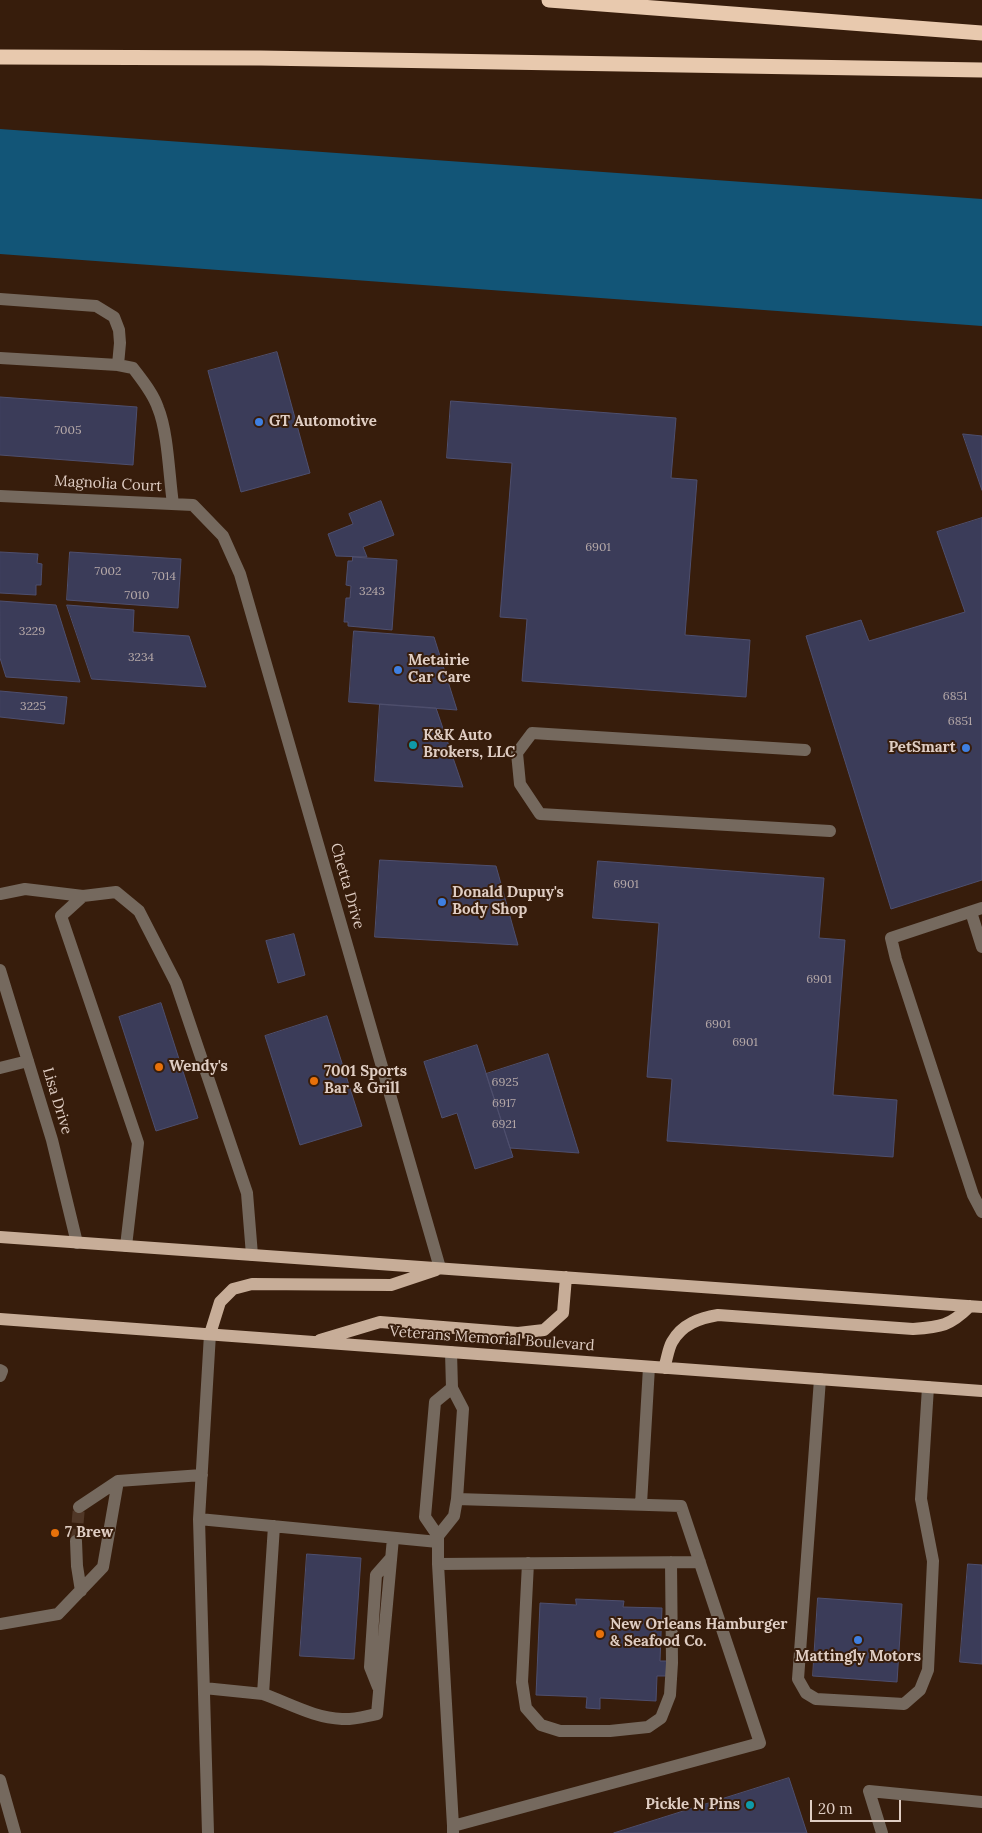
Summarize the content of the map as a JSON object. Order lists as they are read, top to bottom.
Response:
{
  "streets": {
    "main road": ["Veterans Memorial Boulevard"],
    "street": ["Magnolia Court", "Chetta Drive", "Lisa Drive"]
  },
  "crossings": [
    ["Magnolia Court", "Chetta Drive"]
  ],
  "places": [
    "GT Automotive",
    "Metairie Car Care",
    "K&K Auto Brokers, LLC",
    "PetSmart",
    "Donald Dupuy's Body Shop",
    "Wendy's",
    "7001 Sports Bar & Grill",
    "7 Brew",
    "New Orleans Hamburger & Seafood Co.",
    "Mattingly Motors",
    "Pickle N Pins"
  ],
  "house_numbers": [
    "7005",
    "6901",
    "7002",
    "7014",
    "3243",
    "7010",
    "3229",
    "3234",
    "6851",
    "3225",
    "6851",
    "6901",
    "6901",
    "6901",
    "6901",
    "6925",
    "6917",
    "6921"
  ],
  "scale_bar": "20 m"
}
